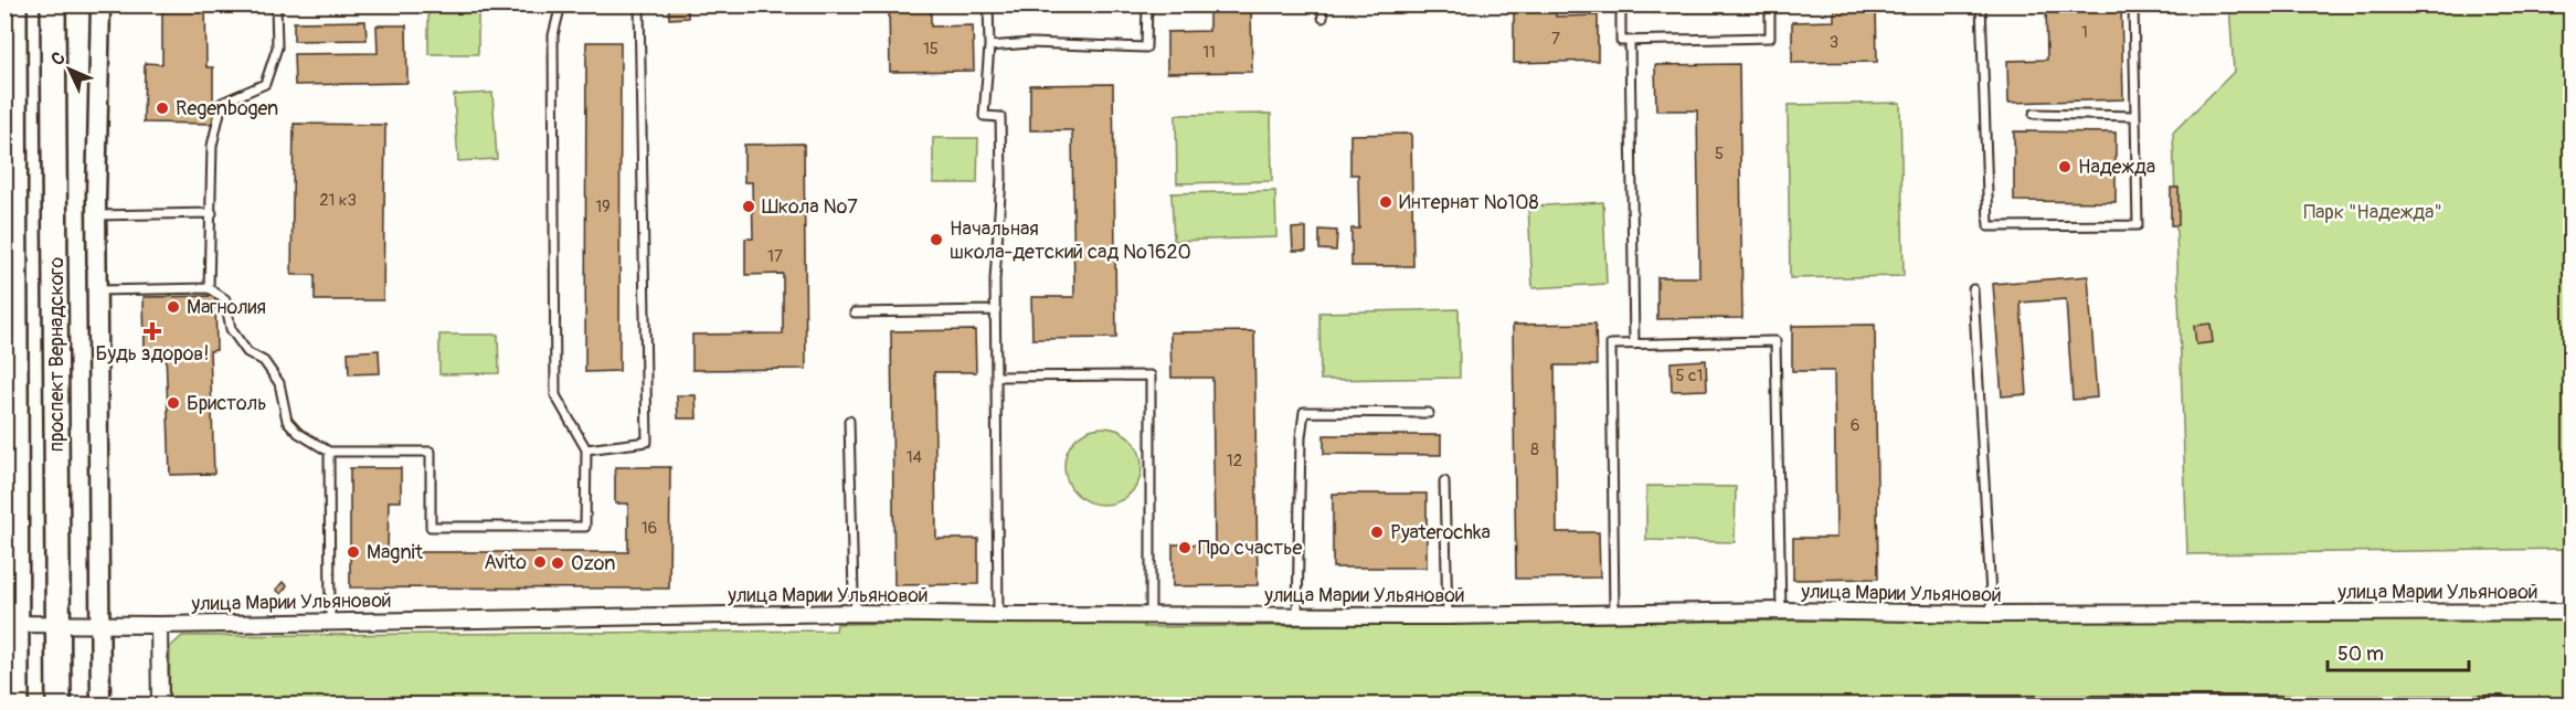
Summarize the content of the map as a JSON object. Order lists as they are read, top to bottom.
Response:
{
  "streets": {
    "main road": ["проспект Вернадского"],
    "street": ["улица Марии Ульяновой"]
  },
  "crossings": [
    ["проспект Вернадского", "улица Марии Ульяновой"]
  ],
  "parks": ["Парк \"Надежда\""],
  "places": {
    "other": [
      "Regenbogen",
      "Надежда",
      "Интернат №108",
      "Школа №7",
      "Начальная школа-детский сад №1620",
      "Магнолия",
      "Бристоль",
      "Pyaterochka",
      "Про счастье",
      "Magnit",
      "Avito",
      "Ozon"
    ],
    "health": ["Будь здоров!"]
  },
  "house_numbers": [
    "1",
    "7",
    "3",
    "15",
    "11",
    "5",
    "21 к3",
    "19",
    "17",
    "5 с1",
    "6",
    "8",
    "14",
    "12",
    "16"
  ],
  "scale_bar": "50 m",
  "north": "top left"
}
